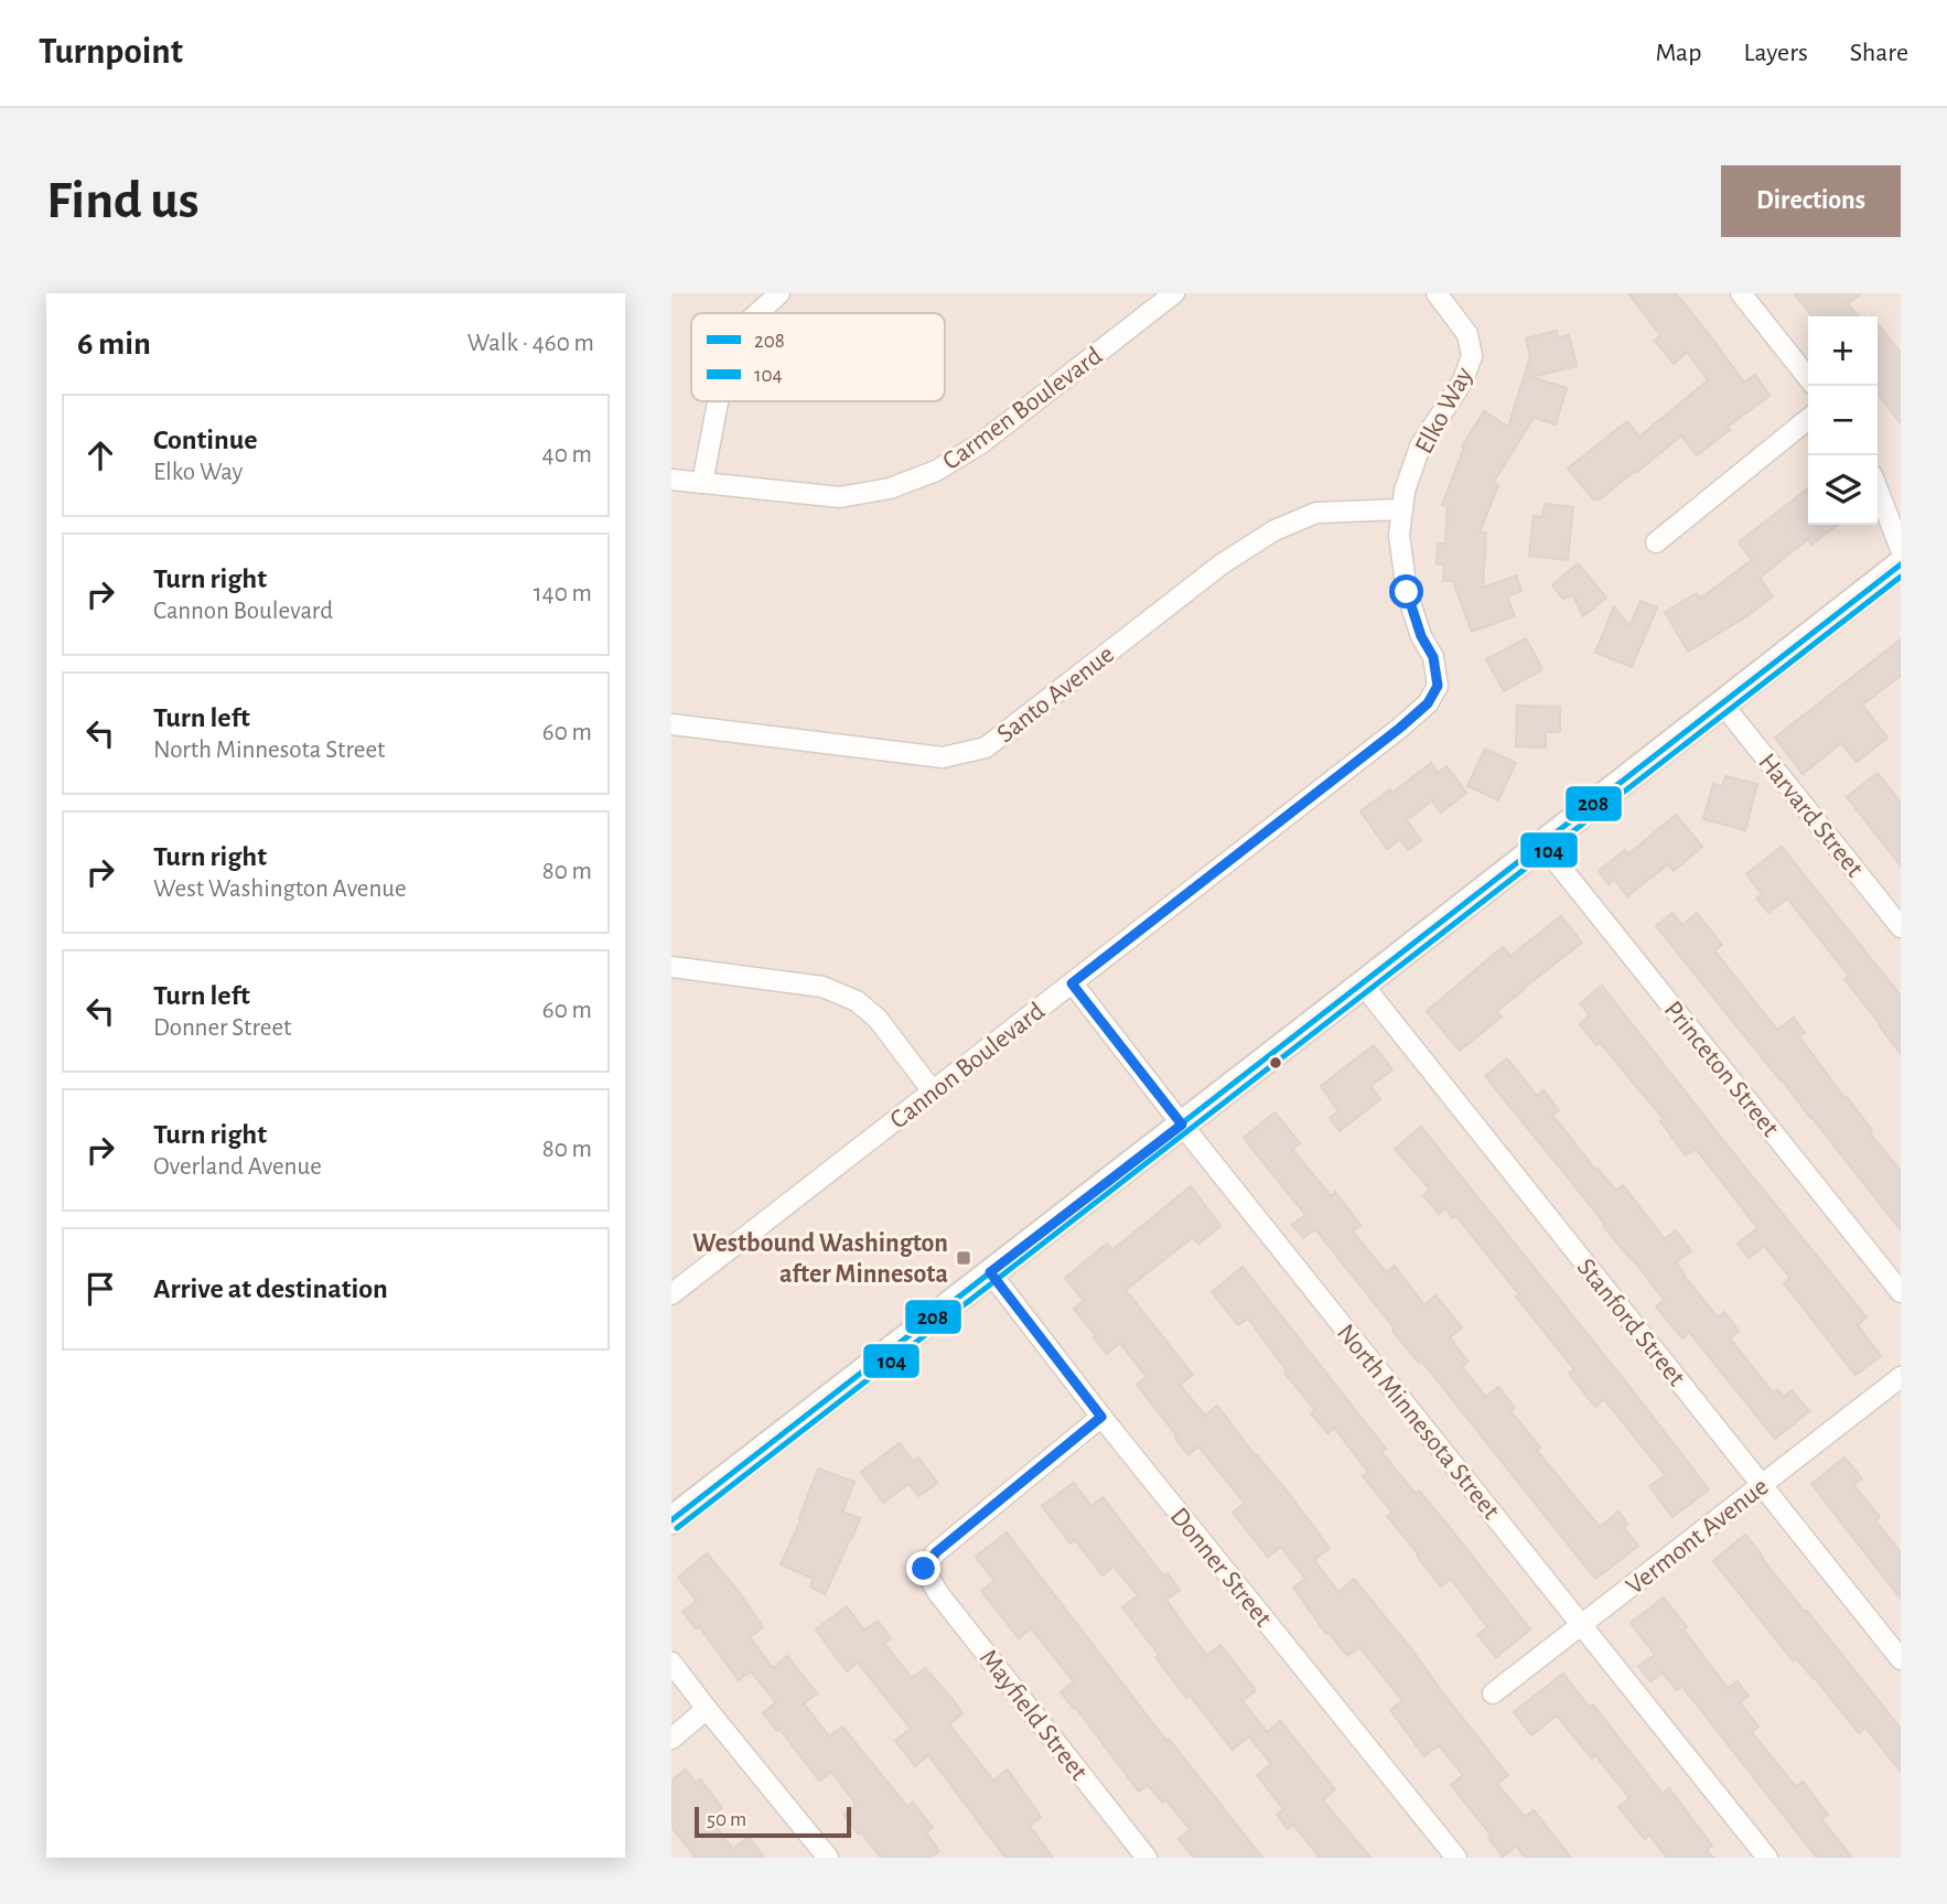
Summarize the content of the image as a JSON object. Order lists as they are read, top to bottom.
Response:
{
  "streets": {
    "street": [
      "Carmen Boulevard",
      "Elko Way",
      "Santo Avenue",
      "Harvard Street",
      "Cannon Boulevard",
      "Princeton Street",
      "Stanford Street",
      "North Minnesota Street",
      "Vermont Avenue",
      "Donner Street",
      "Mayfield Street"
    ]
  },
  "crossings": [
    ["Elko Way", "Santo Avenue"],
    ["Elko Way", "Cannon Boulevard"],
    ["Cannon Boulevard", "North Minnesota Street"],
    ["Stanford Street", "Vermont Avenue"],
    ["North Minnesota Street", "Vermont Avenue"],
    ["Donner Street", "Mayfield Street"]
  ],
  "places": {
    "transit": ["Westbound Washington after Minnesota"]
  },
  "lines": ["transit line 208", "transit line 104"],
  "legend": ["208", "104"],
  "scale_bar": "50 m",
  "page": {
    "header": "Turnpoint",
    "nav": ["Map", "Layers", "Share"],
    "buttons": "Directions",
    "title": "Find us",
    "heading": ["6 min", "Walk · 460 m"],
    "map_buttons": ["+", "−"],
    "list": [
      ["Continue", "Elko Way", "40 m"],
      ["Turn right", "Cannon Boulevard", "140 m"],
      ["Turn left", "North Minnesota Street", "60 m"],
      ["Turn right", "West Washington Avenue", "80 m"],
      ["Turn left", "Donner Street", "60 m"],
      ["Turn right", "Overland Avenue", "80 m"],
      "Arrive at destination"
    ],
    "scale": "50 m"
  }
}
